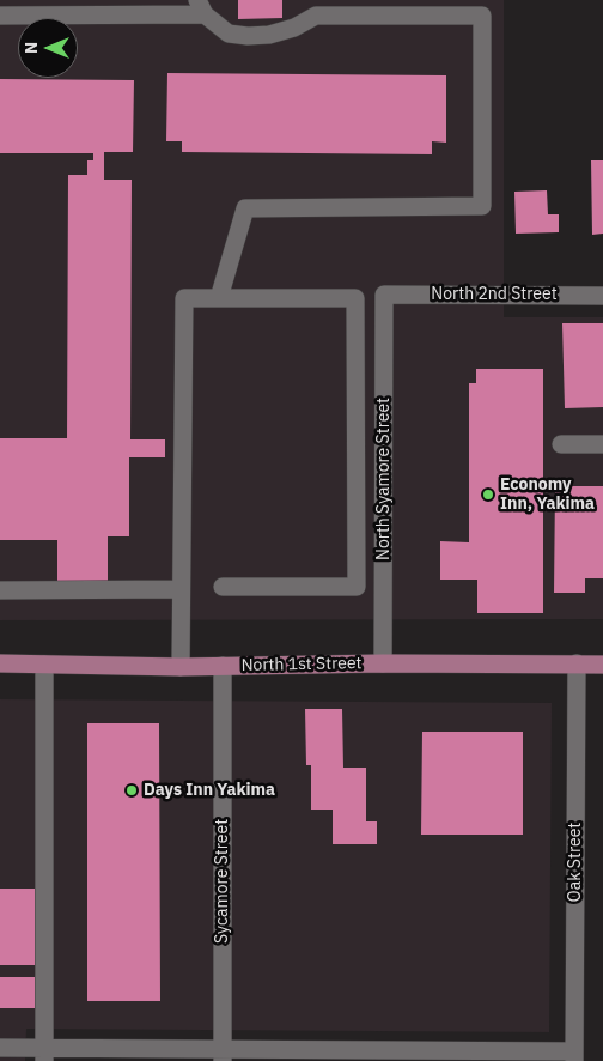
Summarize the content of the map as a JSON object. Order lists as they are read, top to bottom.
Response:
{
  "streets": {
    "main road": ["North 1st Street"],
    "street": [
      "North 2nd Street",
      "North Syamore Street",
      "Oak Street",
      "Sycamore Street"
    ]
  },
  "crossings": [
    ["North 2nd Street", "North Syamore Street"],
    ["North Syamore Street", "North 1st Street"],
    ["North 1st Street", "Oak Street"],
    ["North 1st Street", "Sycamore Street"]
  ],
  "places": ["Economy Inn, Yakima", "Days Inn Yakima"],
  "north": "left"
}
